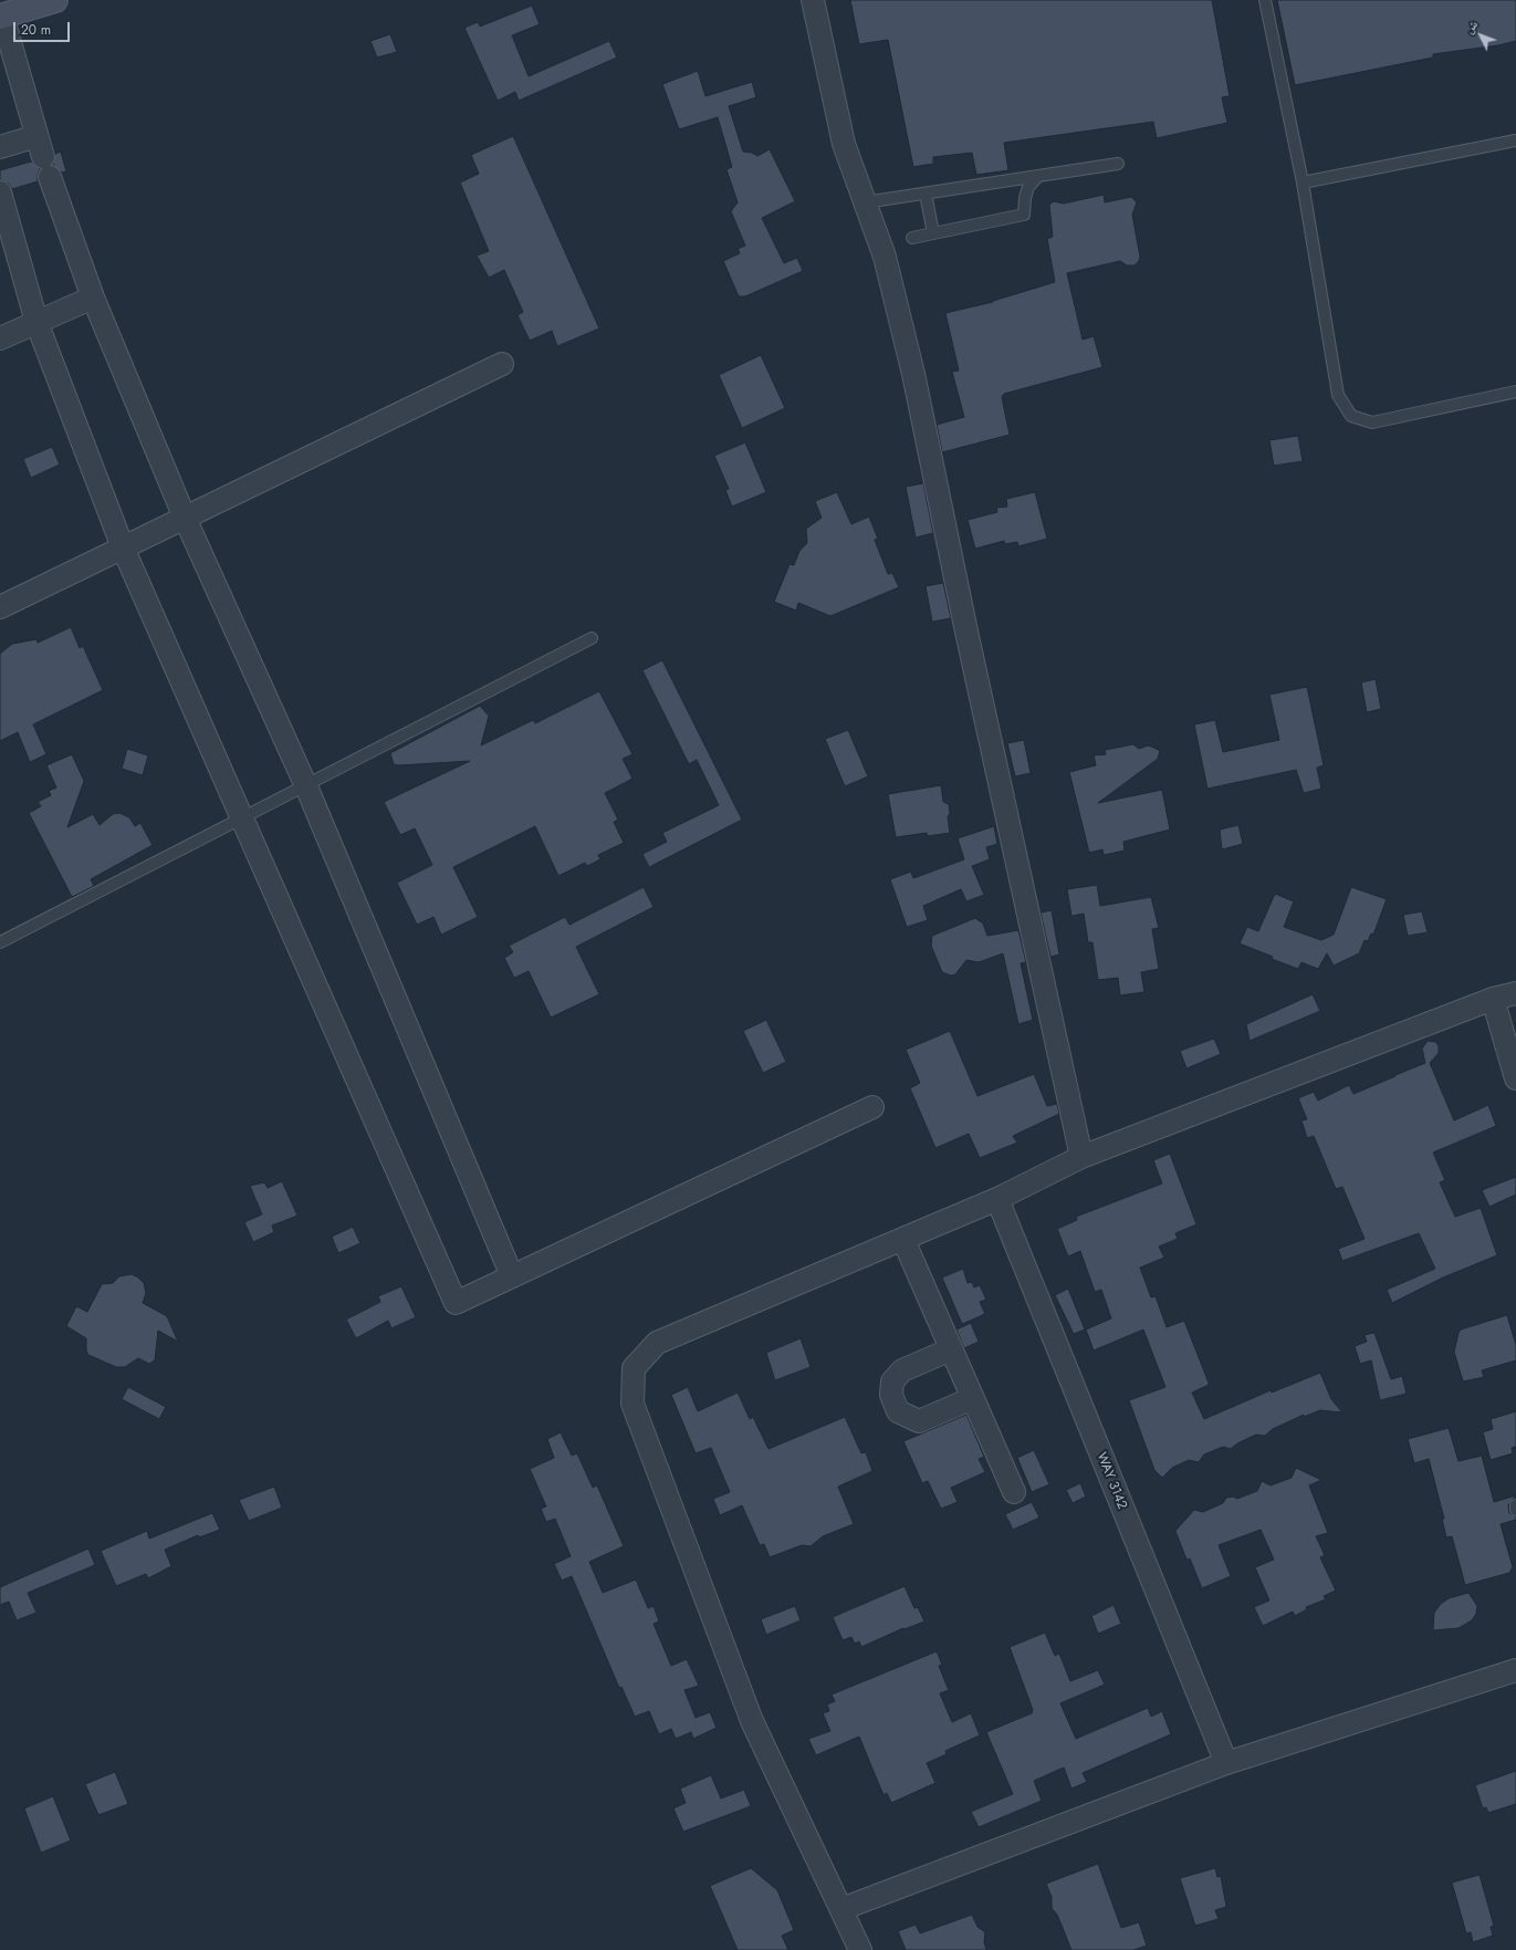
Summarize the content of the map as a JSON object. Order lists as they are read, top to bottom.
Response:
{
  "streets": {
    "street": ["WAY 3142"]
  },
  "scale_bar": "20 m",
  "north": "top left"
}
